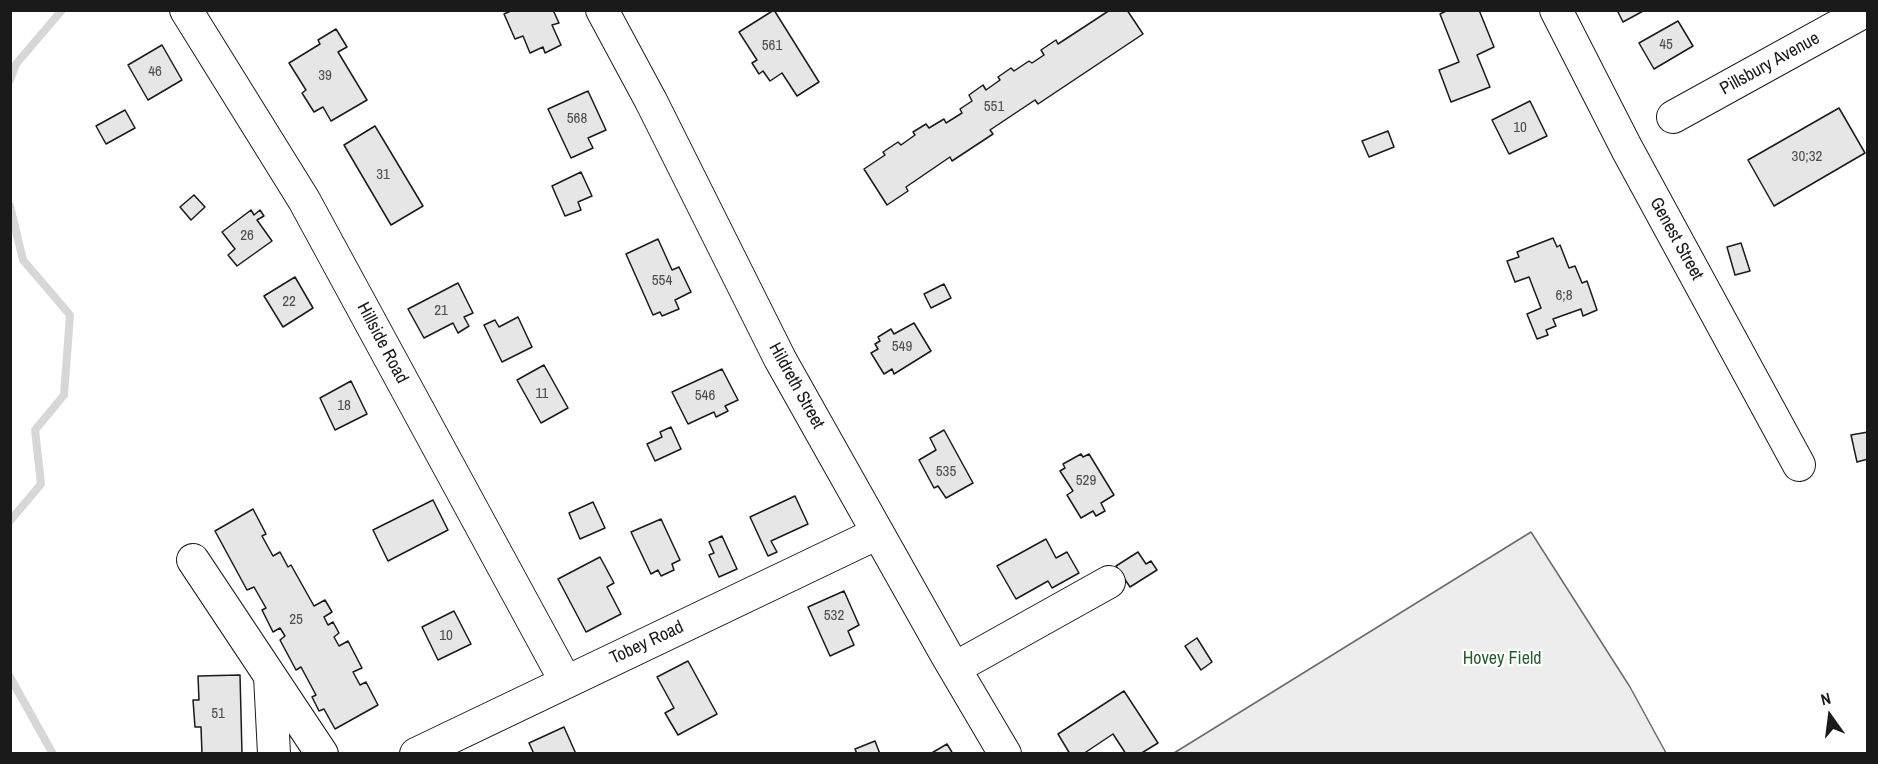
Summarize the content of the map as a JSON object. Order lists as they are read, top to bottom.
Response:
{
  "streets": {
    "street": [
      "Pillsbury Avenue",
      "Genest Street",
      "Hillside Road",
      "Hildreth Street",
      "Tobey Road"
    ]
  },
  "crossings": [
    ["Hillside Road", "Tobey Road"],
    ["Hildreth Street", "Tobey Road"]
  ],
  "parks": ["Hovey Field"],
  "house_numbers": [
    "45",
    "561",
    "46",
    "39",
    "551",
    "568",
    "10",
    "30;32",
    "31",
    "26",
    "554",
    "6;8",
    "22",
    "21",
    "549",
    "11",
    "546",
    "18",
    "535",
    "529",
    "532",
    "25",
    "10",
    "51"
  ],
  "north": "top"
}
